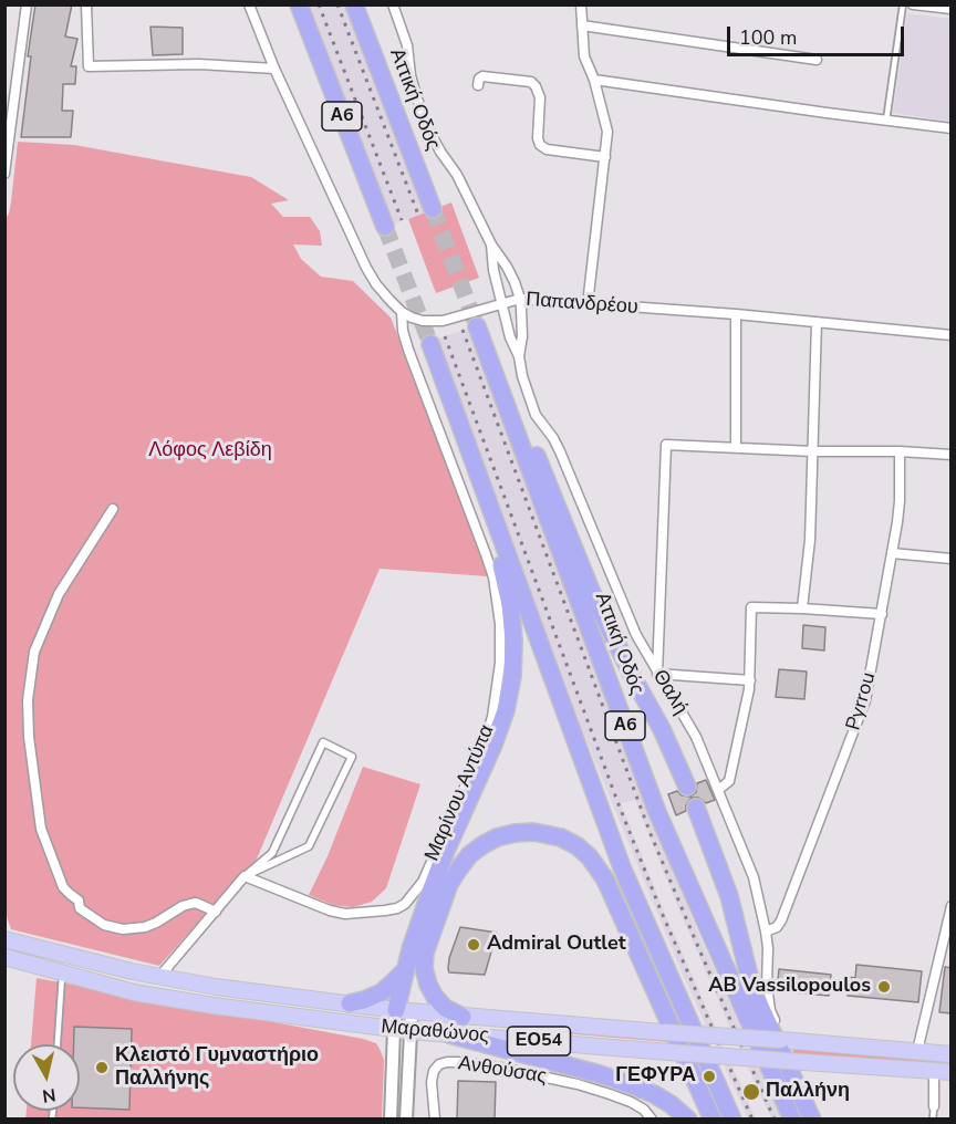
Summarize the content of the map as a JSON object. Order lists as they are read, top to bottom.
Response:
{
  "streets": {
    "highway": ["Αττική Οδός", "Α6"],
    "main road": ["Μαραθώνος", "ΕΟ54"],
    "street": [
      "Παπανδρέου",
      "Θαλή",
      "Pyrrou",
      "Μαρίνου Αντύπα",
      "Ανθούσας"
    ]
  },
  "crossings": [
    ["Παπανδρέου", "Θαλή"],
    ["Παπανδρέου", "Μαρίνου Αντύπα"],
    ["Θαλή", "Pyrrou"],
    ["Θαλή", "Μαραθώνος"]
  ],
  "parks": ["Λόφος Λεβίδη"],
  "places": [
    "Admiral Outlet",
    "AB Vassilopoulos",
    "Κλειστό Γυμναστήριο Παλλήνης",
    "ΓΕΦΥΡΑ",
    "Παλλήνη"
  ],
  "scale_bar": "100 m",
  "north": "bottom"
}
